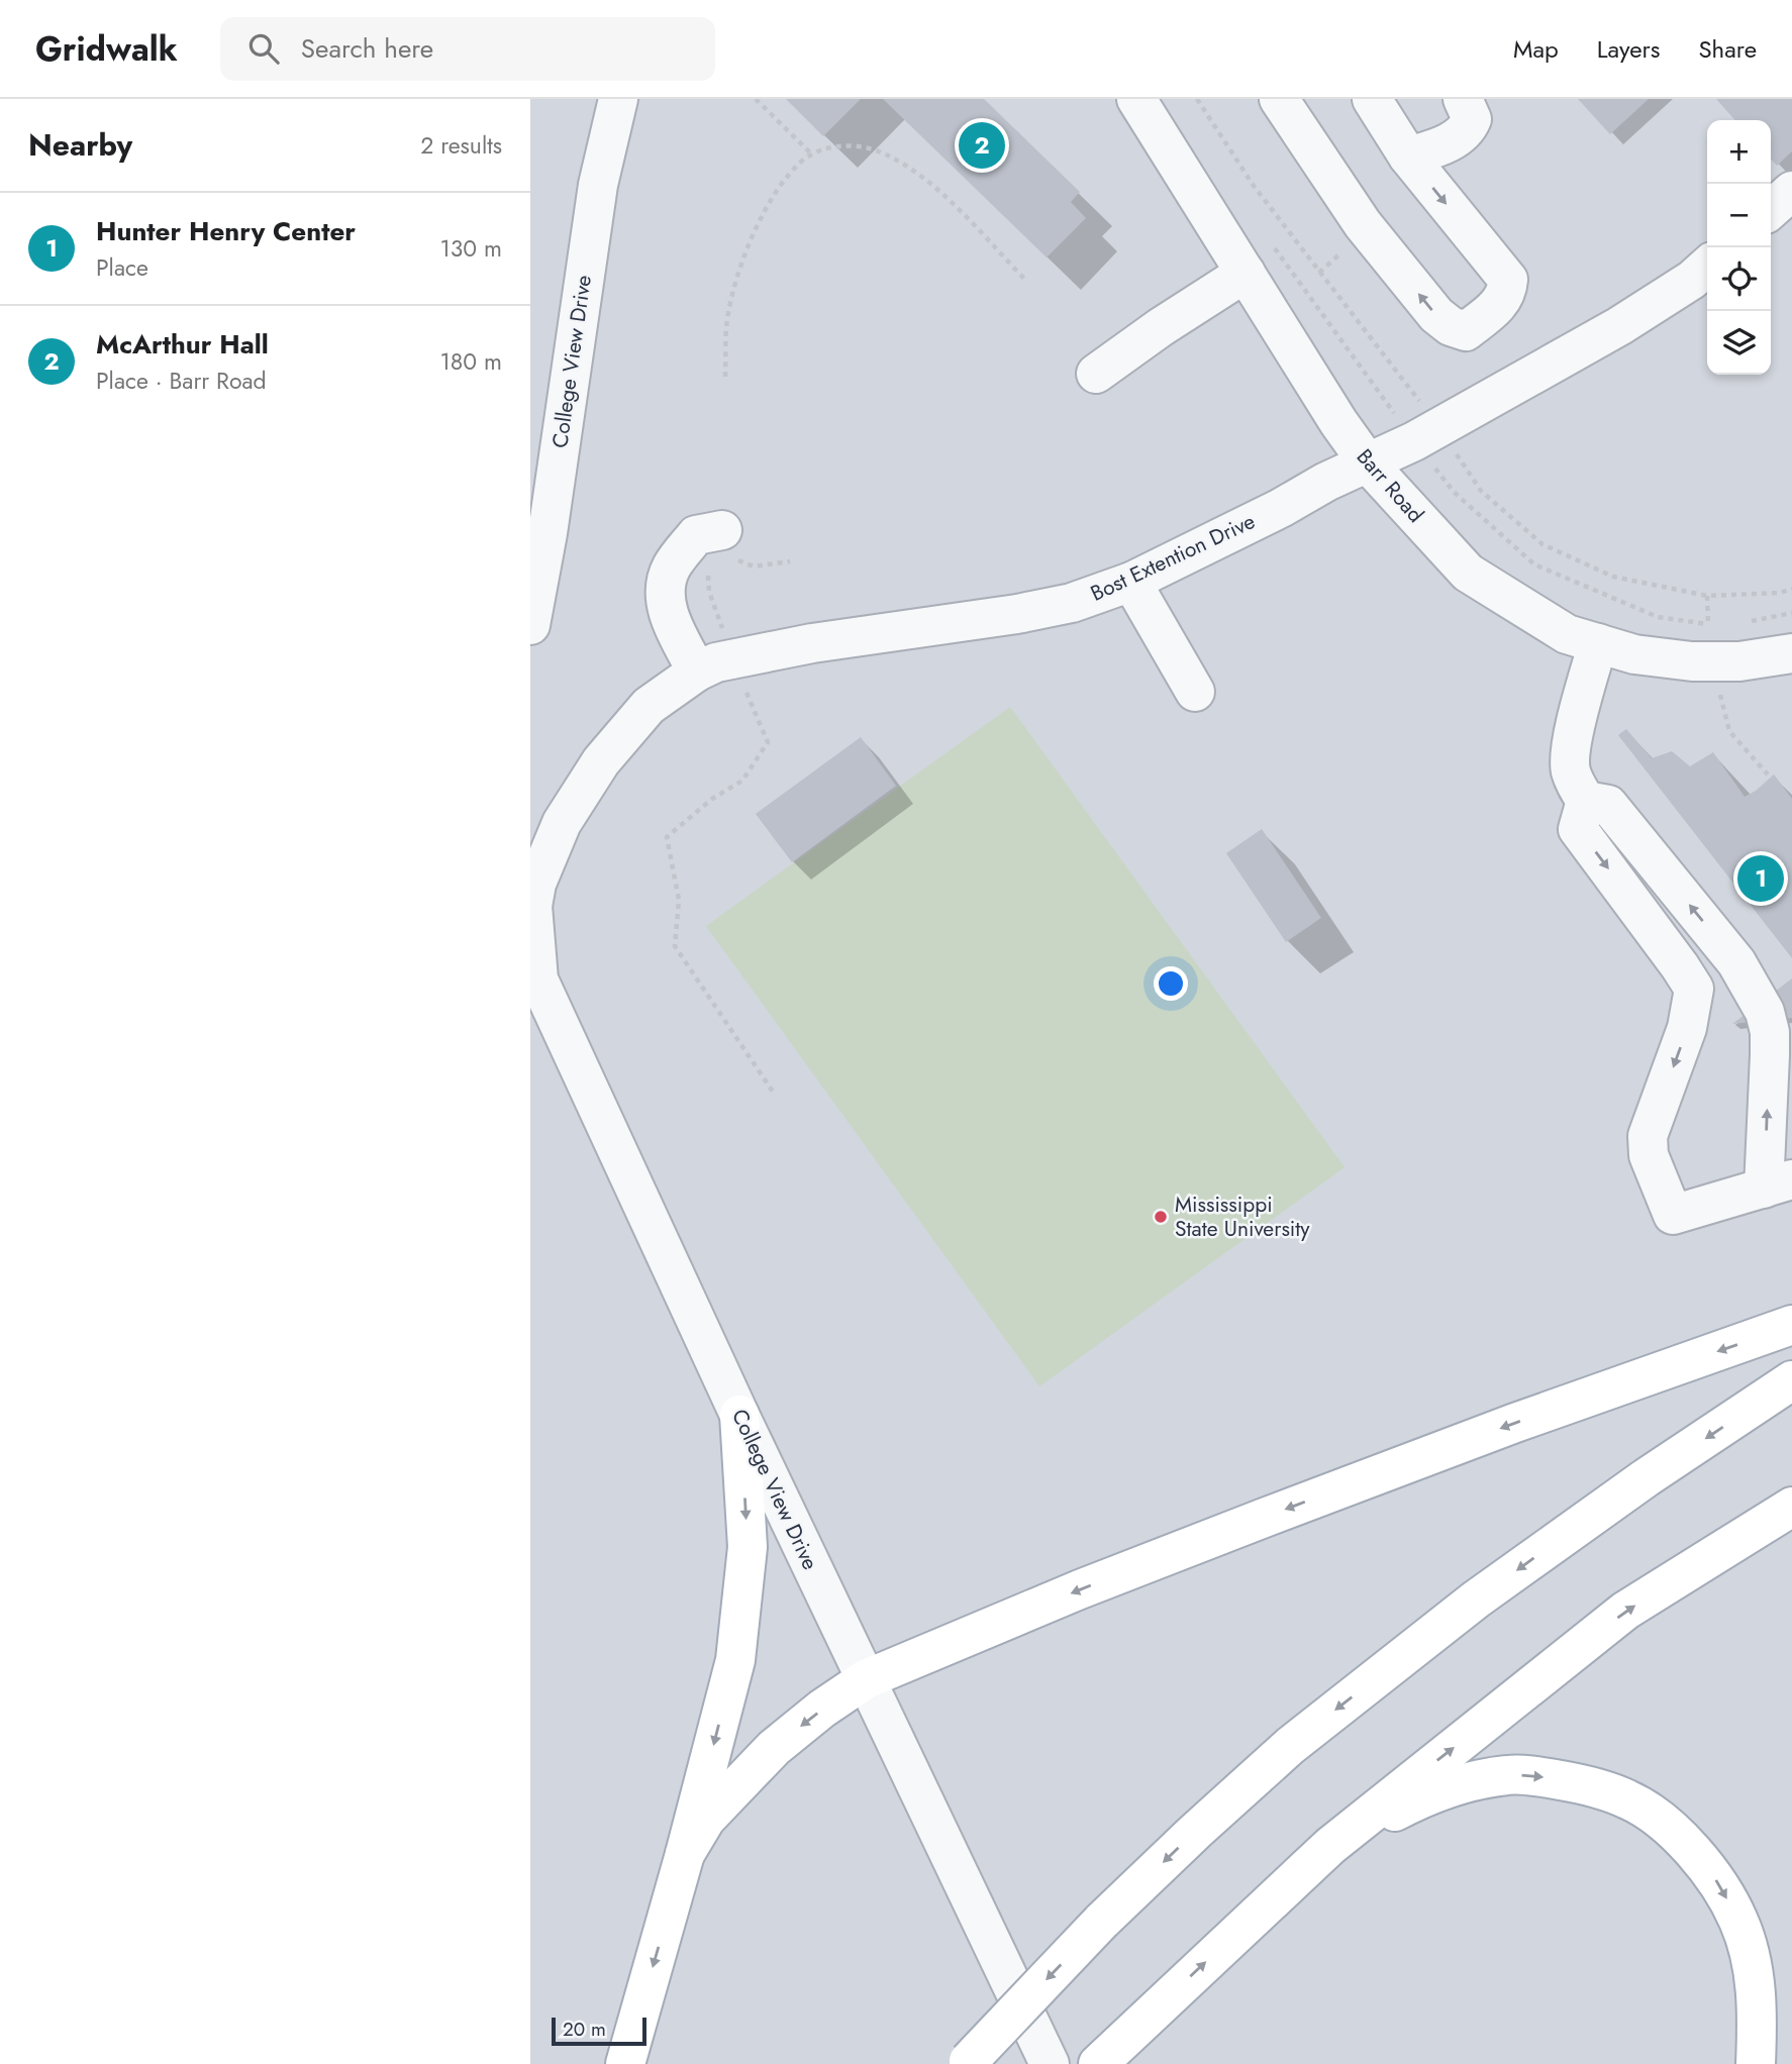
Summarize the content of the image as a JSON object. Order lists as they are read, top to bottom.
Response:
{
  "streets": {
    "street": ["College View Drive", "Barr Road", "Bost Extention Drive"]
  },
  "crossings": [
    ["College View Drive", "Bost Extention Drive"],
    ["Barr Road", "Bost Extention Drive"]
  ],
  "places": ["Mississippi State University"],
  "scale_bar": "20 m",
  "page": {
    "header": "Gridwalk",
    "search": "Search here",
    "nav": ["Map", "Layers", "Share"],
    "heading": ["Nearby", "2 results"],
    "pins": ["2", "1"],
    "map_buttons": ["+", "−"],
    "list": [
      {
        "mark": "1",
        "name": "Hunter Henry Center",
        "note": "Place",
        "value": "130 m"
      },
      {
        "mark": "2",
        "name": "McArthur Hall",
        "note": "Place · Barr Road",
        "value": "180 m"
      }
    ],
    "scale": "20 m"
  }
}
